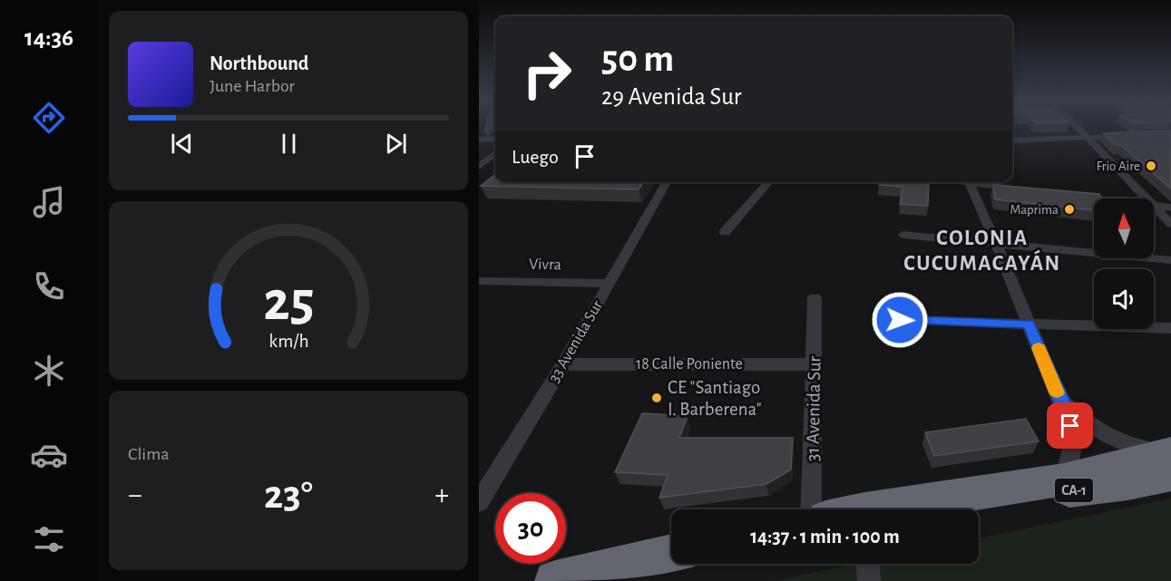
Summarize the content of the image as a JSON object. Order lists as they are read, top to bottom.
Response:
{
  "streets": {
    "highway": ["CA-1"],
    "street": [
      "Vivra",
      "33 Avenida Sur",
      "18 Calle Poniente",
      "31 Avenida Sur"
    ]
  },
  "crossings": [
    ["Vivra", "33 Avenida Sur"],
    ["33 Avenida Sur", "18 Calle Poniente"],
    ["18 Calle Poniente", "31 Avenida Sur"]
  ],
  "districts": ["COLONIA CUCUMACAYÁN"],
  "places": ["Frio Aire", "Maprima", "CE \"Santiago I. Barberena\""],
  "north": "top",
  "page": {
    "tabs": "14:36",
    "turn": ["50 m", "29 Avenida Sur"],
    "song": ["Northbound", "June Harbor"],
    "then": "Luego",
    "tile": "Clima",
    "heat": ["−", "23°", "+"],
    "limit": "30",
    "trip": "14:37 · 1 min · 100 m",
    "gauge": ["25", "km/h"]
  }
}
